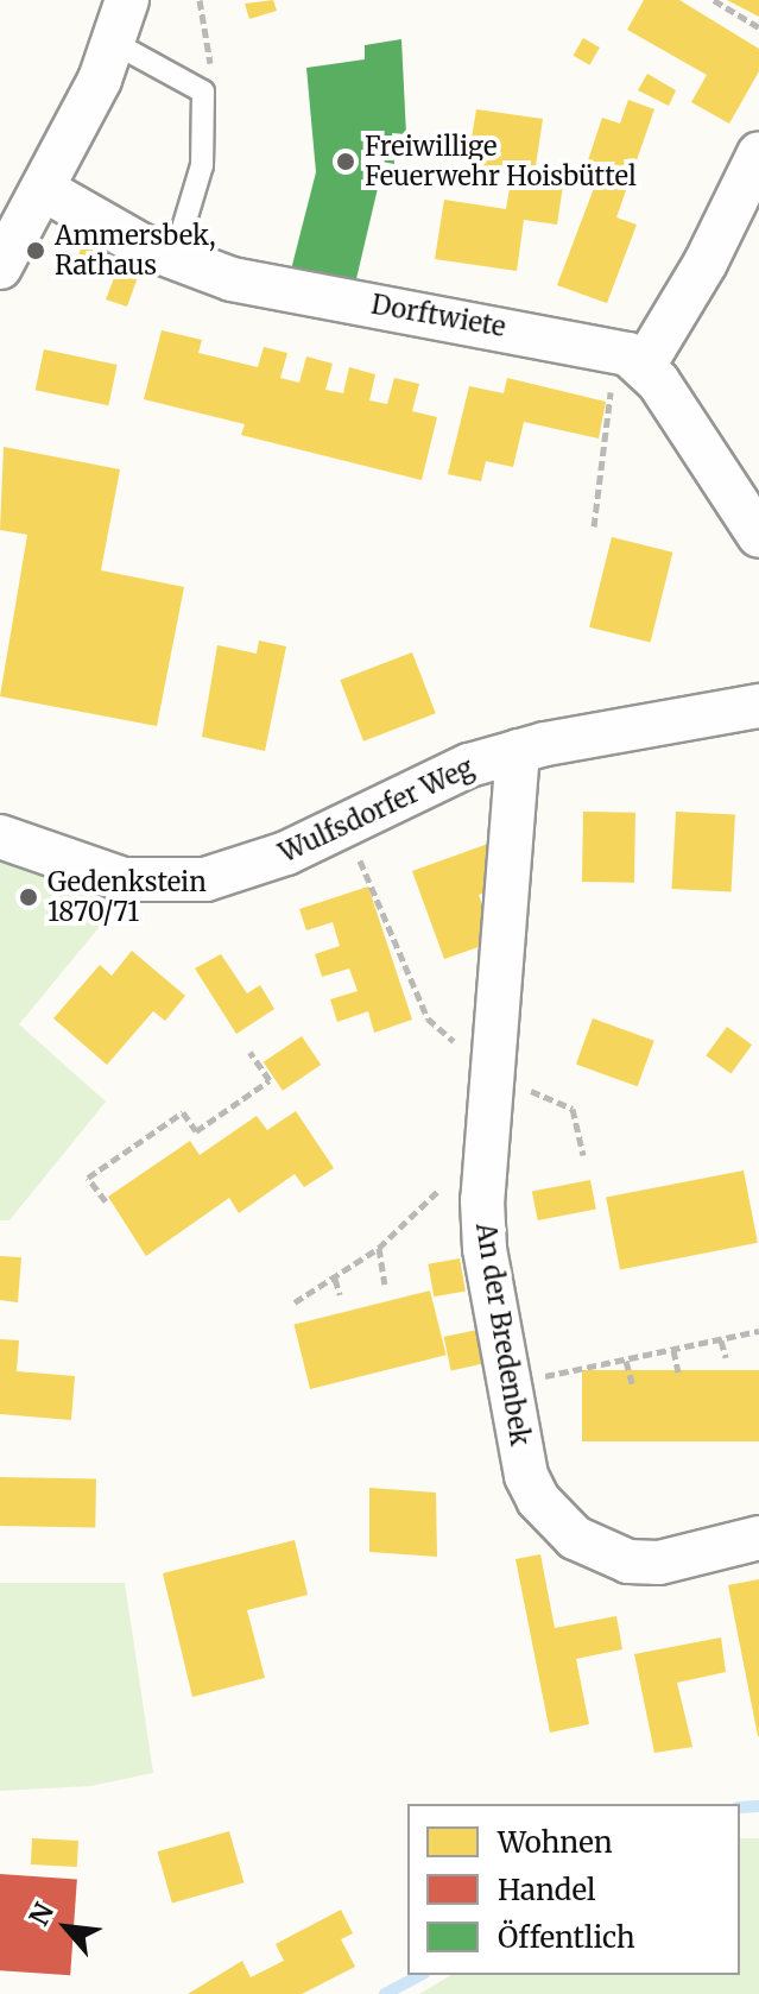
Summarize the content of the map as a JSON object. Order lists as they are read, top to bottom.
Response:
{
  "streets": {
    "street": ["Dorftwiete", "Wulfsdorfer Weg", "An der Bredenbek"]
  },
  "crossings": [
    ["Wulfsdorfer Weg", "An der Bredenbek"]
  ],
  "places": ["Freiwillige Feuerwehr Hoisbüttel", "Ammersbek, Rathaus", "Gedenkstein 1870/71"],
  "legend": ["Wohnen", "Handel", "Öffentlich"],
  "north": "top left"
}
